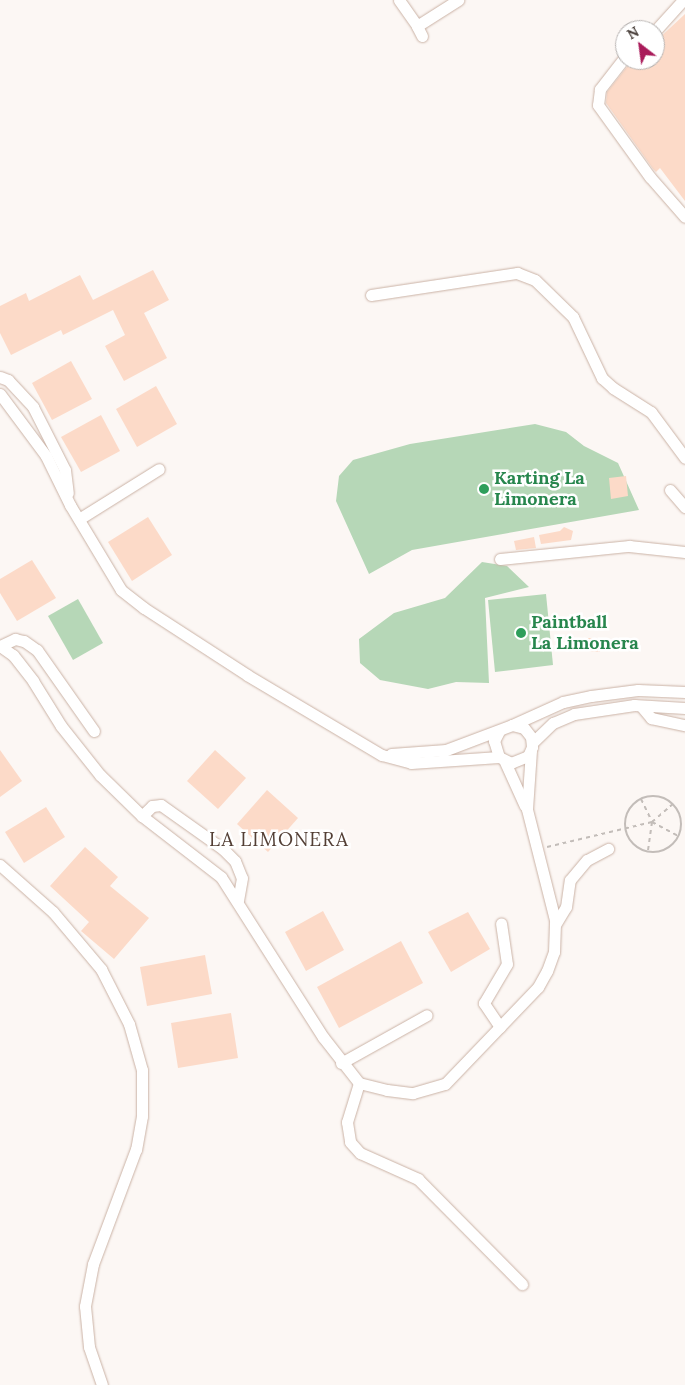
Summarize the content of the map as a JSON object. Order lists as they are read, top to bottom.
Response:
{
  "districts": ["LA LIMONERA"],
  "places": ["Karting La Limonera", "Paintball La Limonera"],
  "north": "top left"
}
